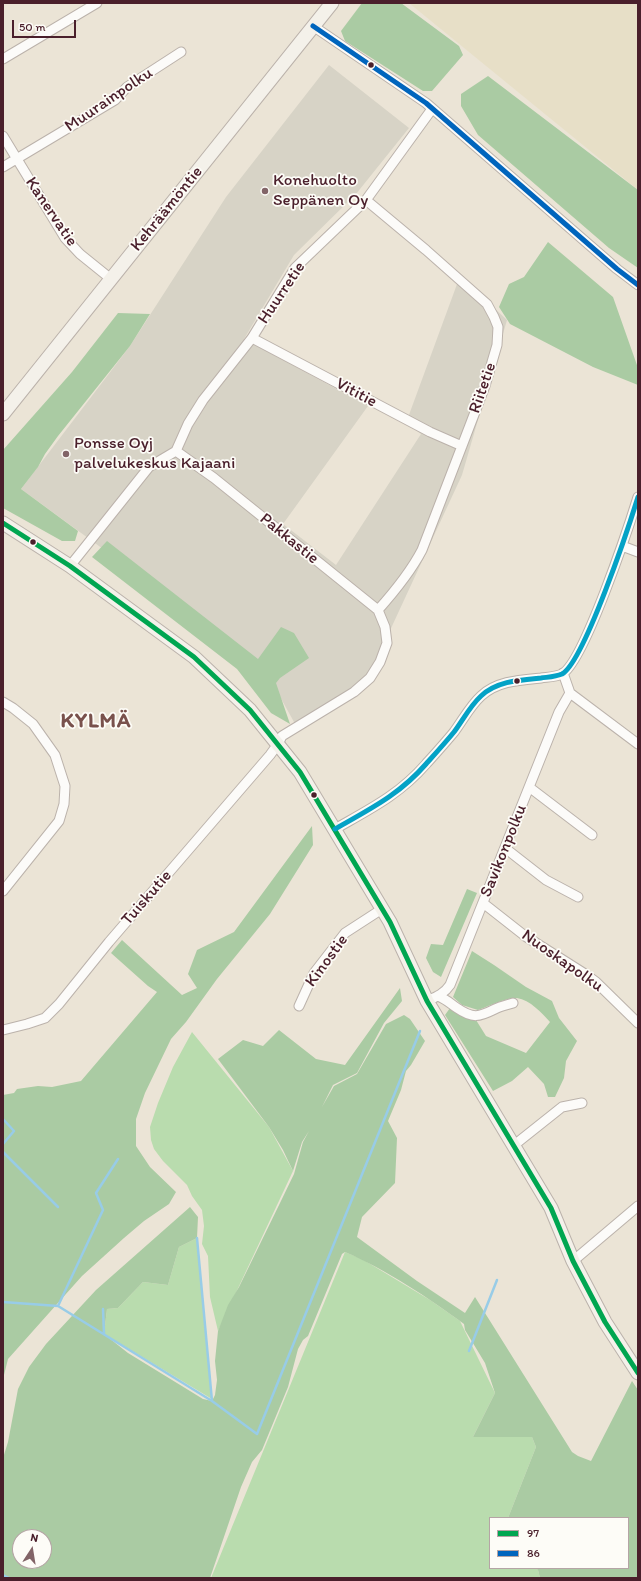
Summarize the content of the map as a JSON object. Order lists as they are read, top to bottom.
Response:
{
  "streets": {
    "street": [
      "Muurainpolku",
      "Kehräämöntie",
      "Kanervatie",
      "Huurretie",
      "Riitetie",
      "Vititie",
      "Pakkastie",
      "Savikonpolku",
      "Tuiskutie",
      "Kinostie",
      "Nuoskapolku"
    ]
  },
  "crossings": [
    ["Muurainpolku", "Kanervatie"],
    ["Kehräämöntie", "Kanervatie"],
    ["Huurretie", "Riitetie"],
    ["Huurretie", "Vititie"],
    ["Huurretie", "Pakkastie"],
    ["Riitetie", "Vititie"],
    ["Riitetie", "Pakkastie"],
    ["Pakkastie", "Tuiskutie"],
    ["Savikonpolku", "Nuoskapolku"]
  ],
  "districts": ["KYLMÄ"],
  "places": ["Konehuolto Seppänen Oy", "Ponsse Oyj palvelukeskus Kajaani"],
  "lines": ["transit line 86", "transit line 97"],
  "legend": ["97", "86"],
  "scale_bar": "50 m",
  "north": "top"
}
